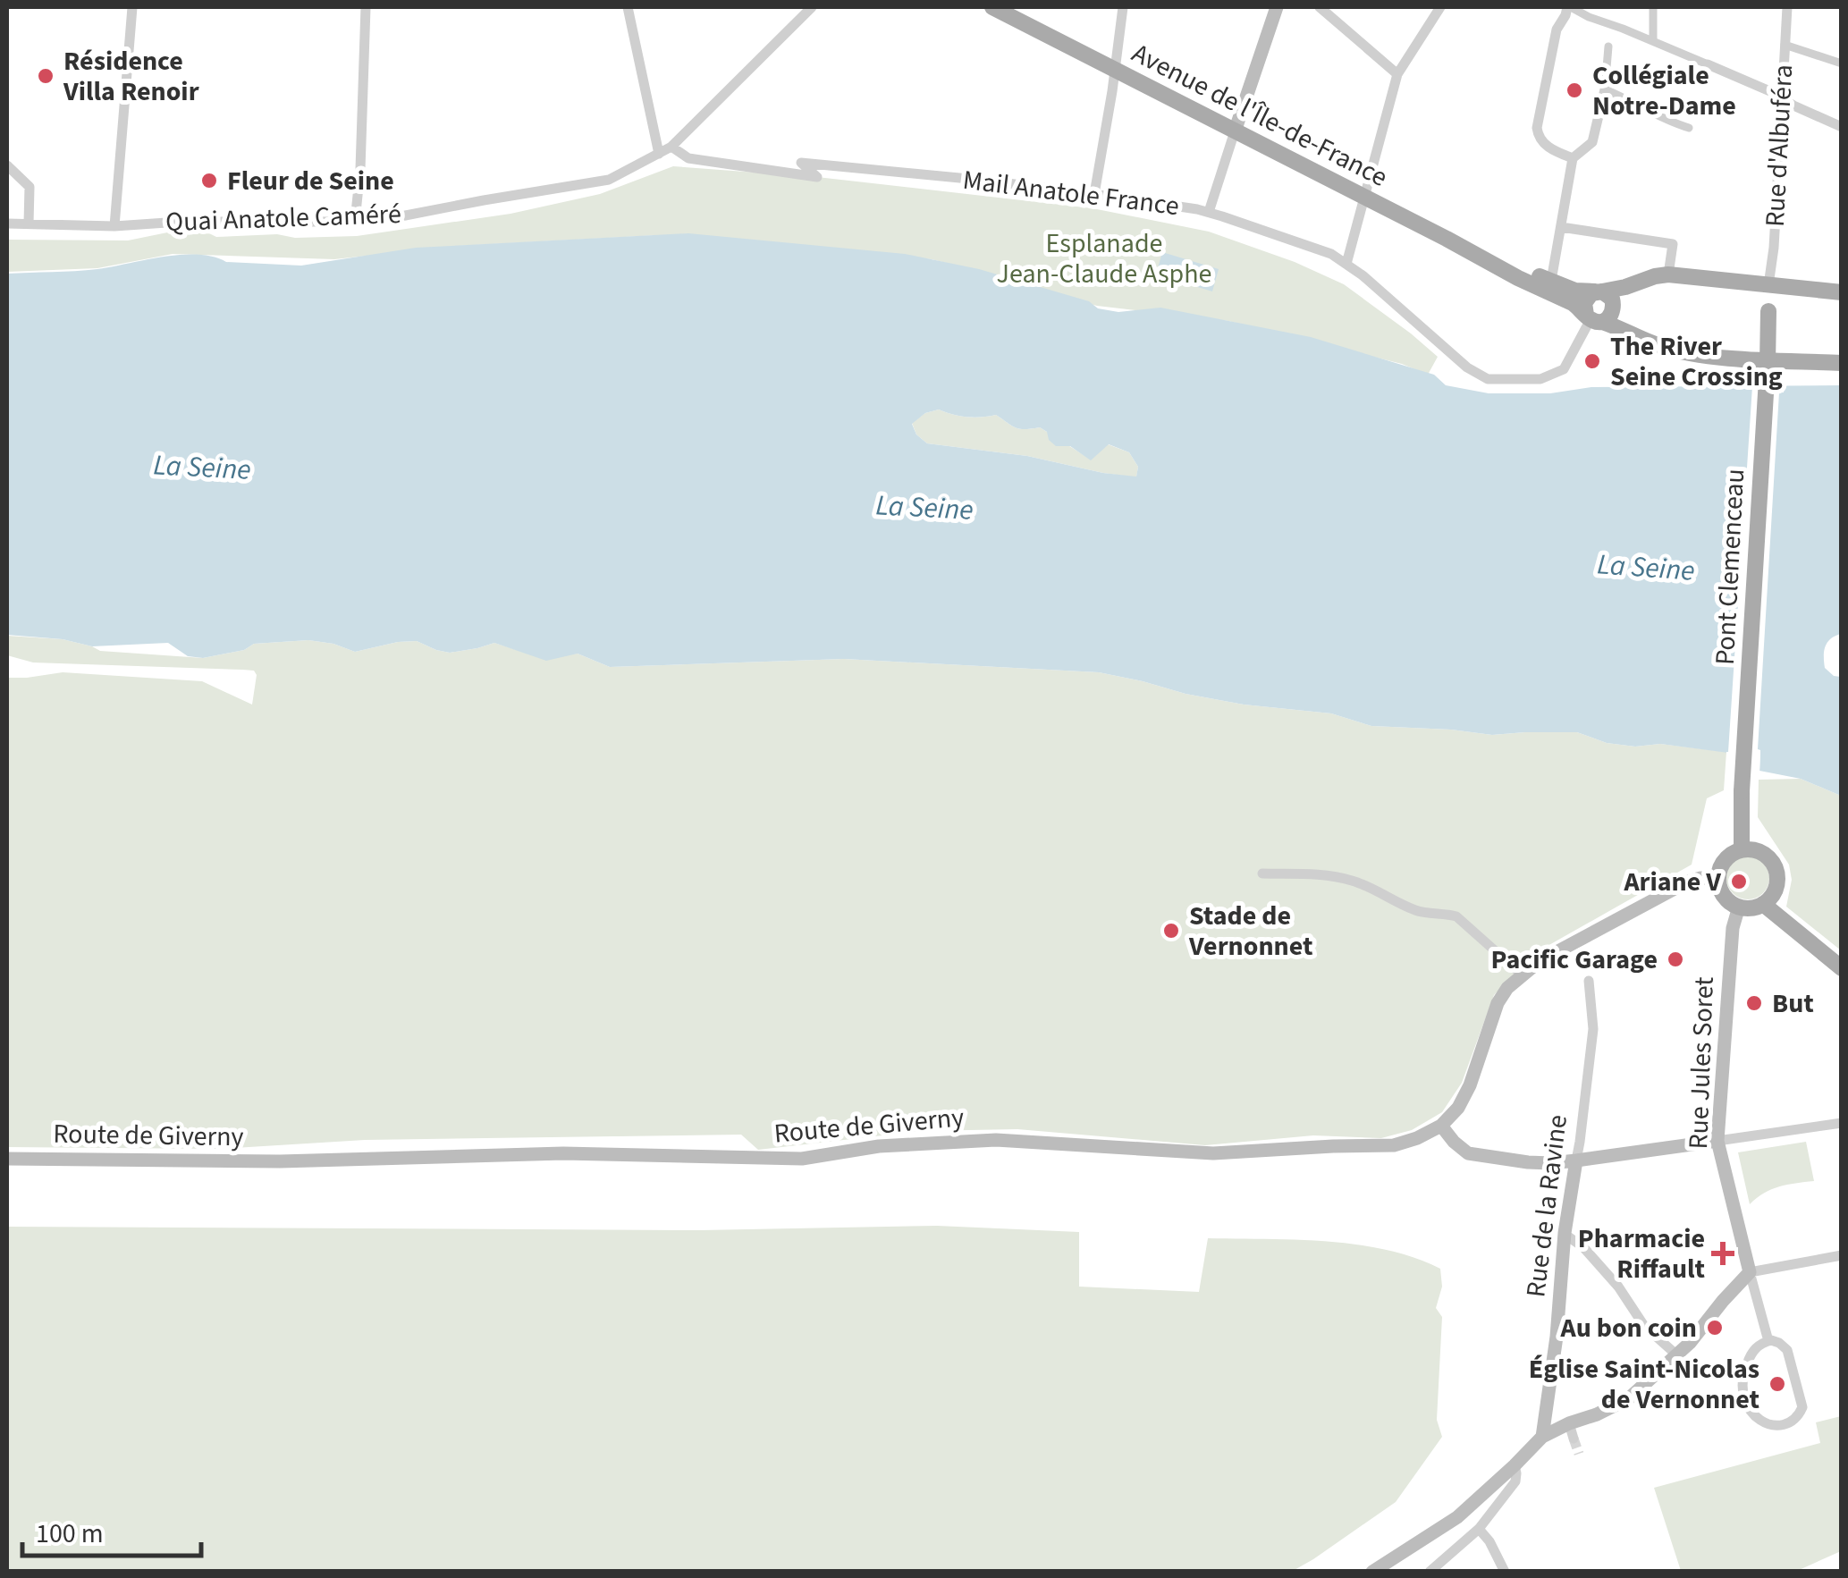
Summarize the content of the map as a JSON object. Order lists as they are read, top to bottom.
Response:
{
  "streets": {
    "main road": [
      "Avenue de l'Île-de-France",
      "Pont Clemenceau",
      "Rue Jules Soret",
      "Route de Giverny",
      "Rue de la Ravine"
    ],
    "street": ["Rue d'Albuféra", "Mail Anatole France", "Quai Anatole Caméré"]
  },
  "crossings": [
    ["Avenue de l'Île-de-France", "Mail Anatole France"],
    ["Rue d'Albuféra", "Pont Clemenceau"],
    ["Mail Anatole France", "Quai Anatole Caméré"],
    ["Pont Clemenceau", "Rue Jules Soret"]
  ],
  "water": ["La Seine"],
  "parks": ["Esplanade Jean-Claude Asphe"],
  "places": {
    "other": [
      "Résidence Villa Renoir",
      "Collégiale Notre-Dame",
      "Fleur de Seine",
      "The River Seine Crossing",
      "Ariane V",
      "Stade de Vernonnet",
      "Pacific Garage",
      "But",
      "Au bon coin",
      "Église Saint-Nicolas de Vernonnet"
    ],
    "health": ["Pharmacie Riffault"]
  },
  "scale_bar": "100 m"
}
